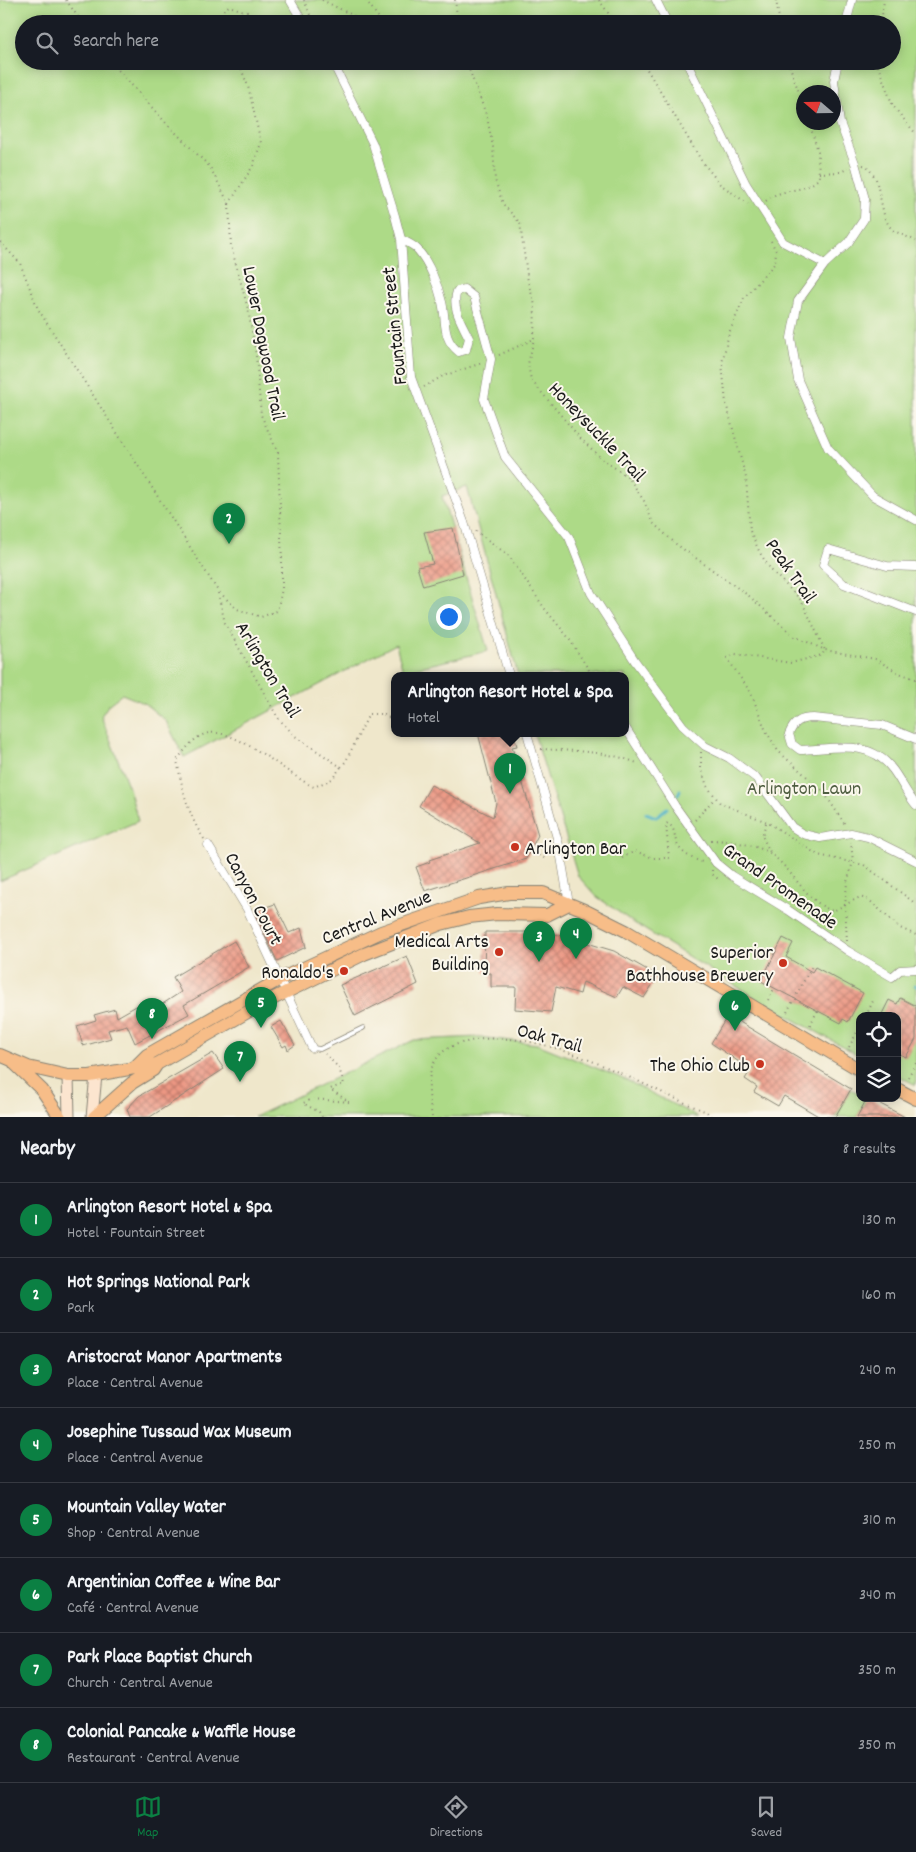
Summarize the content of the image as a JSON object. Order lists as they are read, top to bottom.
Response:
{
  "streets": {
    "main road": ["Central Avenue"],
    "street": ["Fountain Street", "Grand Promenade", "Canyon Court"],
    "path": [
      "Lower Dogwood Trail",
      "Honeysuckle Trail",
      "Peak Trail",
      "Arlington Trail",
      "Oak Trail"
    ]
  },
  "crossings": [
    ["Lower Dogwood Trail", "Arlington Trail"],
    ["Honeysuckle Trail", "Peak Trail"],
    ["Canyon Court", "Central Avenue"]
  ],
  "parks": ["Arlington Lawn"],
  "places": [
    "Arlington Bar",
    "Medical Arts Building",
    "Superior Bathhouse Brewery",
    "Ronaldo's",
    "The Ohio Club"
  ],
  "north": "left",
  "page": {
    "search": "Search here",
    "pins": [
      "2",
      "1",
      "4",
      "3",
      "5",
      "6",
      "8",
      "7"
    ],
    "popup": ["Arlington Resort Hotel & Spa", "Hotel"],
    "heading": ["Nearby", "8 results"],
    "list": [
      {
        "mark": "1",
        "name": "Arlington Resort Hotel & Spa",
        "note": "Hotel · Fountain Street",
        "value": "130 m"
      },
      {
        "mark": "2",
        "name": "Hot Springs National Park",
        "note": "Park",
        "value": "160 m"
      },
      {
        "mark": "3",
        "name": "Aristocrat Manor Apartments",
        "note": "Place · Central Avenue",
        "value": "240 m"
      },
      {
        "mark": "4",
        "name": "Josephine Tussaud Wax Museum",
        "note": "Place · Central Avenue",
        "value": "250 m"
      },
      {
        "mark": "5",
        "name": "Mountain Valley Water",
        "note": "Shop · Central Avenue",
        "value": "310 m"
      },
      {
        "mark": "6",
        "name": "Argentinian Coffee & Wine Bar",
        "note": "Café · Central Avenue",
        "value": "340 m"
      },
      {
        "mark": "7",
        "name": "Park Place Baptist Church",
        "note": "Church · Central Avenue",
        "value": "350 m"
      },
      {
        "mark": "8",
        "name": "Colonial Pancake & Waffle House",
        "note": "Restaurant · Central Avenue",
        "value": "350 m"
      }
    ],
    "nav": ["Map", "Directions", "Saved"]
  }
}
